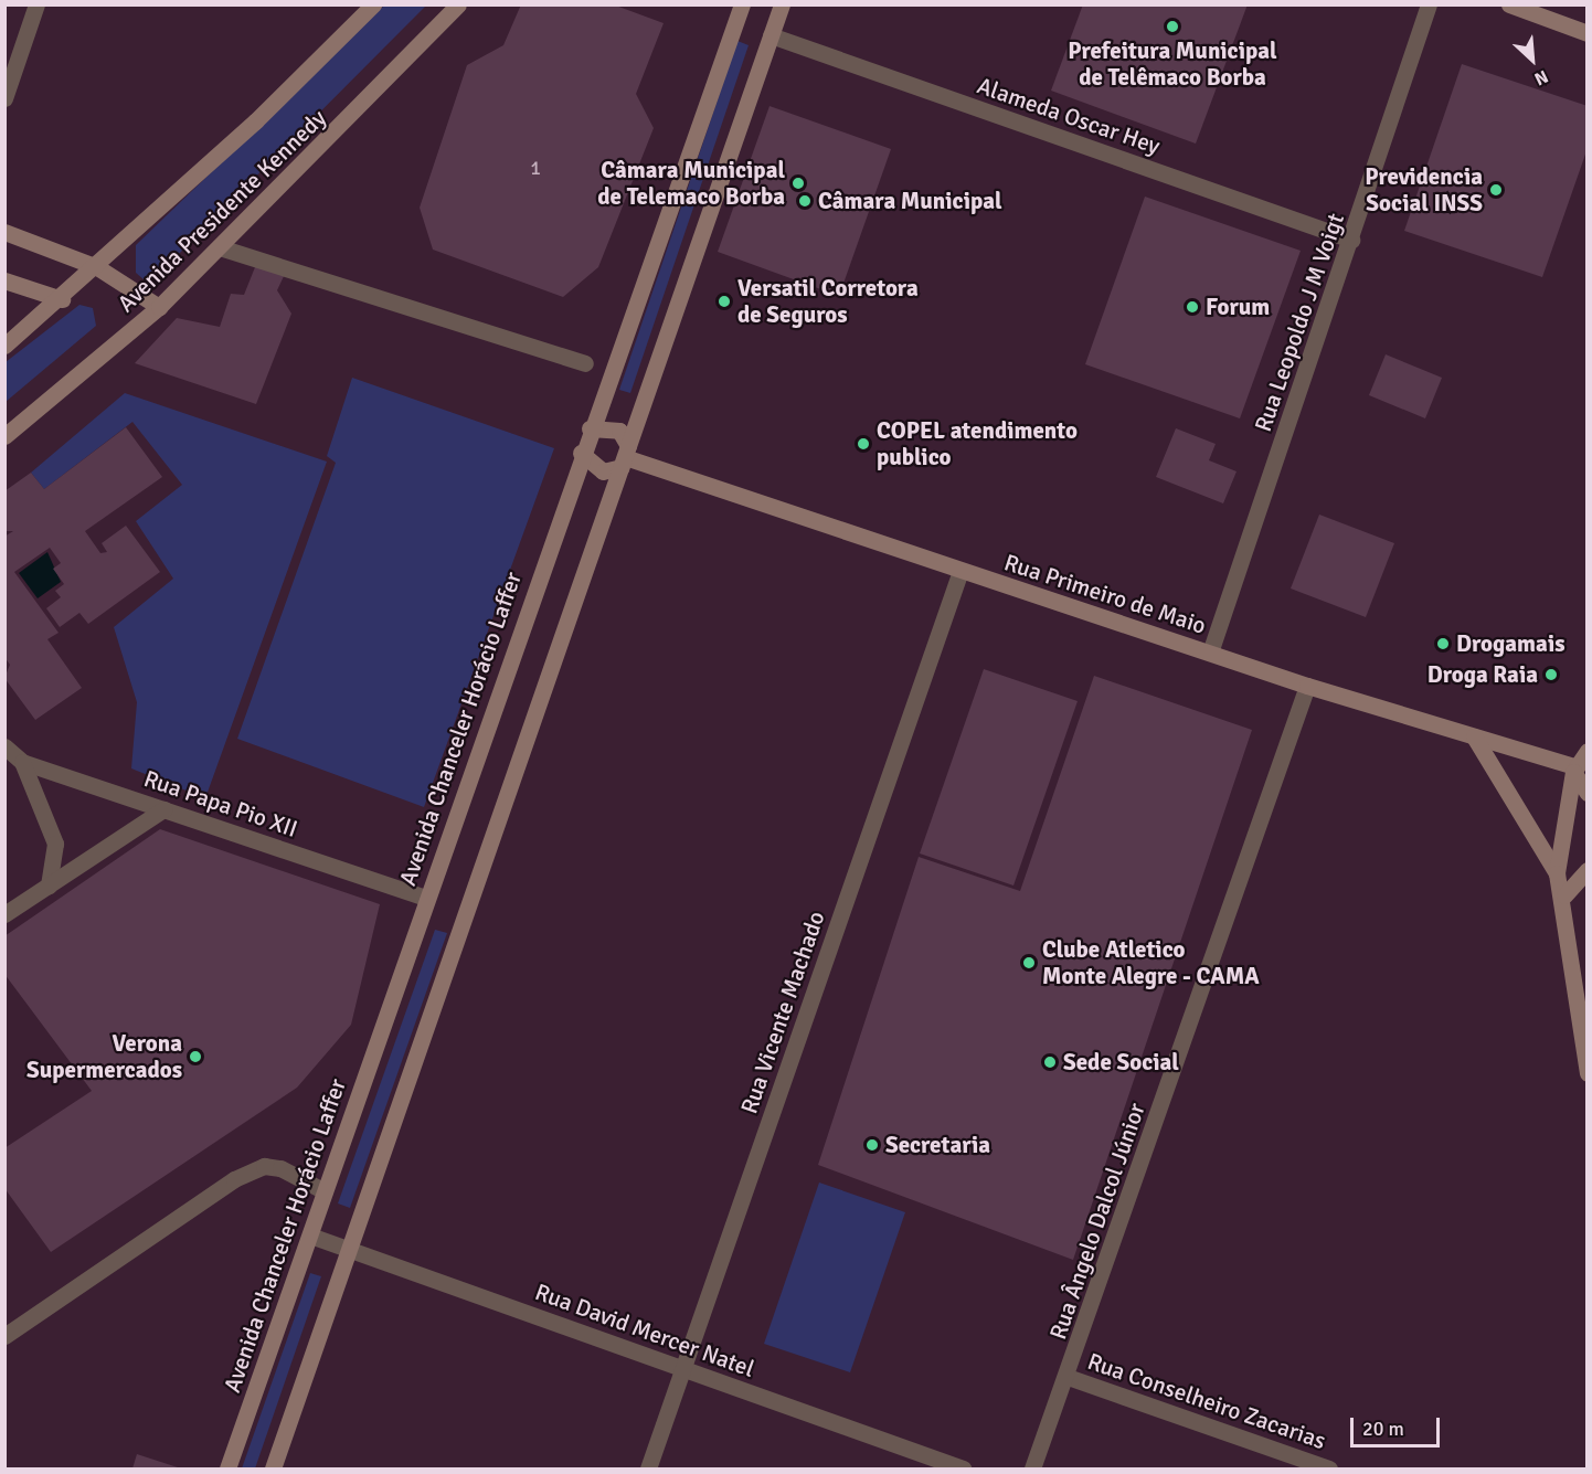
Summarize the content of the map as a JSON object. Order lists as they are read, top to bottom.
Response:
{
  "streets": {
    "main road": ["Avenida Presidente Kennedy", "Rua Primeiro de Maio", "Avenida Chanceler Horácio Laffer"],
    "street": [
      "Alameda Oscar Hey",
      "Rua Leopoldo J M Voigt",
      "Rua Papa Pio XII",
      "Rua Vicente Machado",
      "Rua Ângelo Dalcol Júnior",
      "Rua David Mercer Natel",
      "Rua Conselheiro Zacarias"
    ]
  },
  "crossings": [
    ["Alameda Oscar Hey", "Rua Leopoldo J M Voigt"],
    ["Rua Leopoldo J M Voigt", "Rua Primeiro de Maio"],
    ["Rua Primeiro de Maio", "Avenida Chanceler Horácio Laffer"],
    ["Rua Primeiro de Maio", "Rua Vicente Machado"],
    ["Rua Primeiro de Maio", "Rua Ângelo Dalcol Júnior"],
    ["Avenida Chanceler Horácio Laffer", "Rua Papa Pio XII"],
    ["Avenida Chanceler Horácio Laffer", "Rua David Mercer Natel"],
    ["Rua Vicente Machado", "Rua David Mercer Natel"],
    ["Rua Ângelo Dalcol Júnior", "Rua Conselheiro Zacarias"]
  ],
  "places": [
    "Prefeitura Municipal de Telêmaco Borba",
    "Câmara Municipal de Telemaco Borba",
    "Previdencia Social INSS",
    "Câmara Municipal",
    "Versatil Corretora de Seguros",
    "Forum",
    "COPEL atendimento publico",
    "Drogamais",
    "Droga Raia",
    "Clube Atletico Monte Alegre - CAMA",
    "Verona Supermercados",
    "Sede Social",
    "Secretaria"
  ],
  "house_numbers": ["1"],
  "scale_bar": "20 m",
  "north": "bottom right"
}
